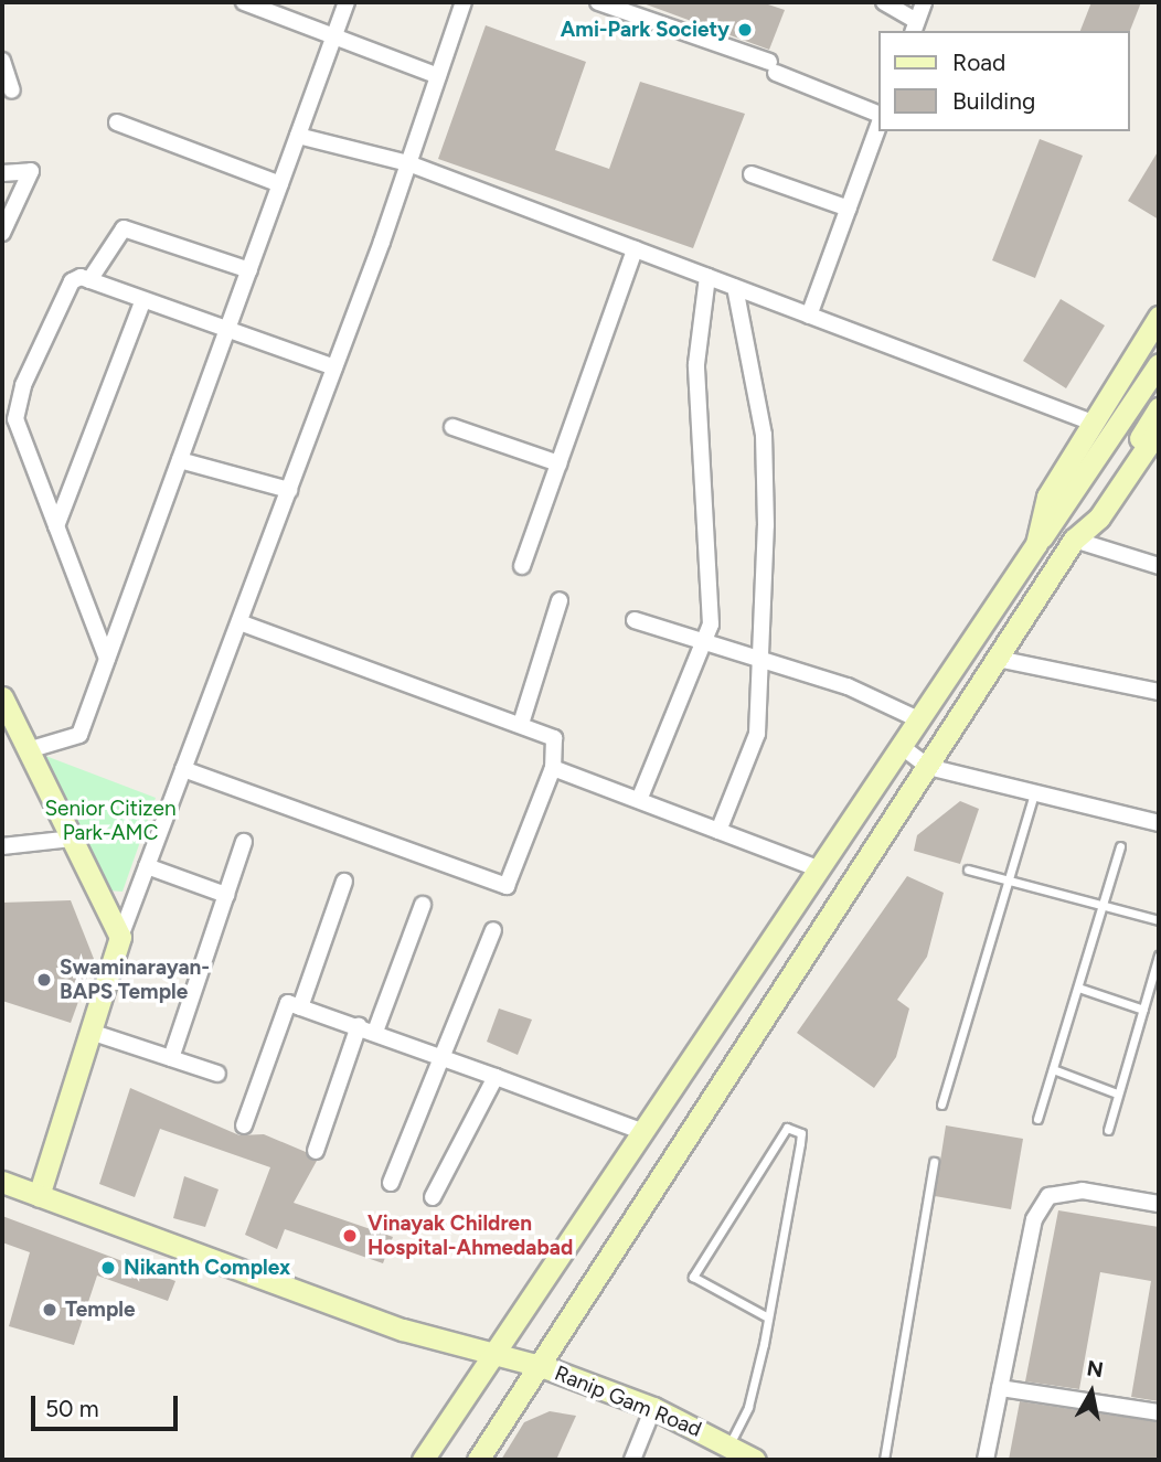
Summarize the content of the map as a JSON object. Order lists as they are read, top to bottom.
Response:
{
  "streets": {
    "main road": ["Ranip Gam Road"]
  },
  "parks": ["Senior Citizen Park-AMC"],
  "places": [
    "Ami-Park Society",
    "Swaminarayan- BAPS Temple",
    "Vinayak Children Hospital-Ahmedabad",
    "Nikanth Complex",
    "Temple"
  ],
  "legend": ["Road", "Building"],
  "scale_bar": "50 m",
  "north": "top"
}
